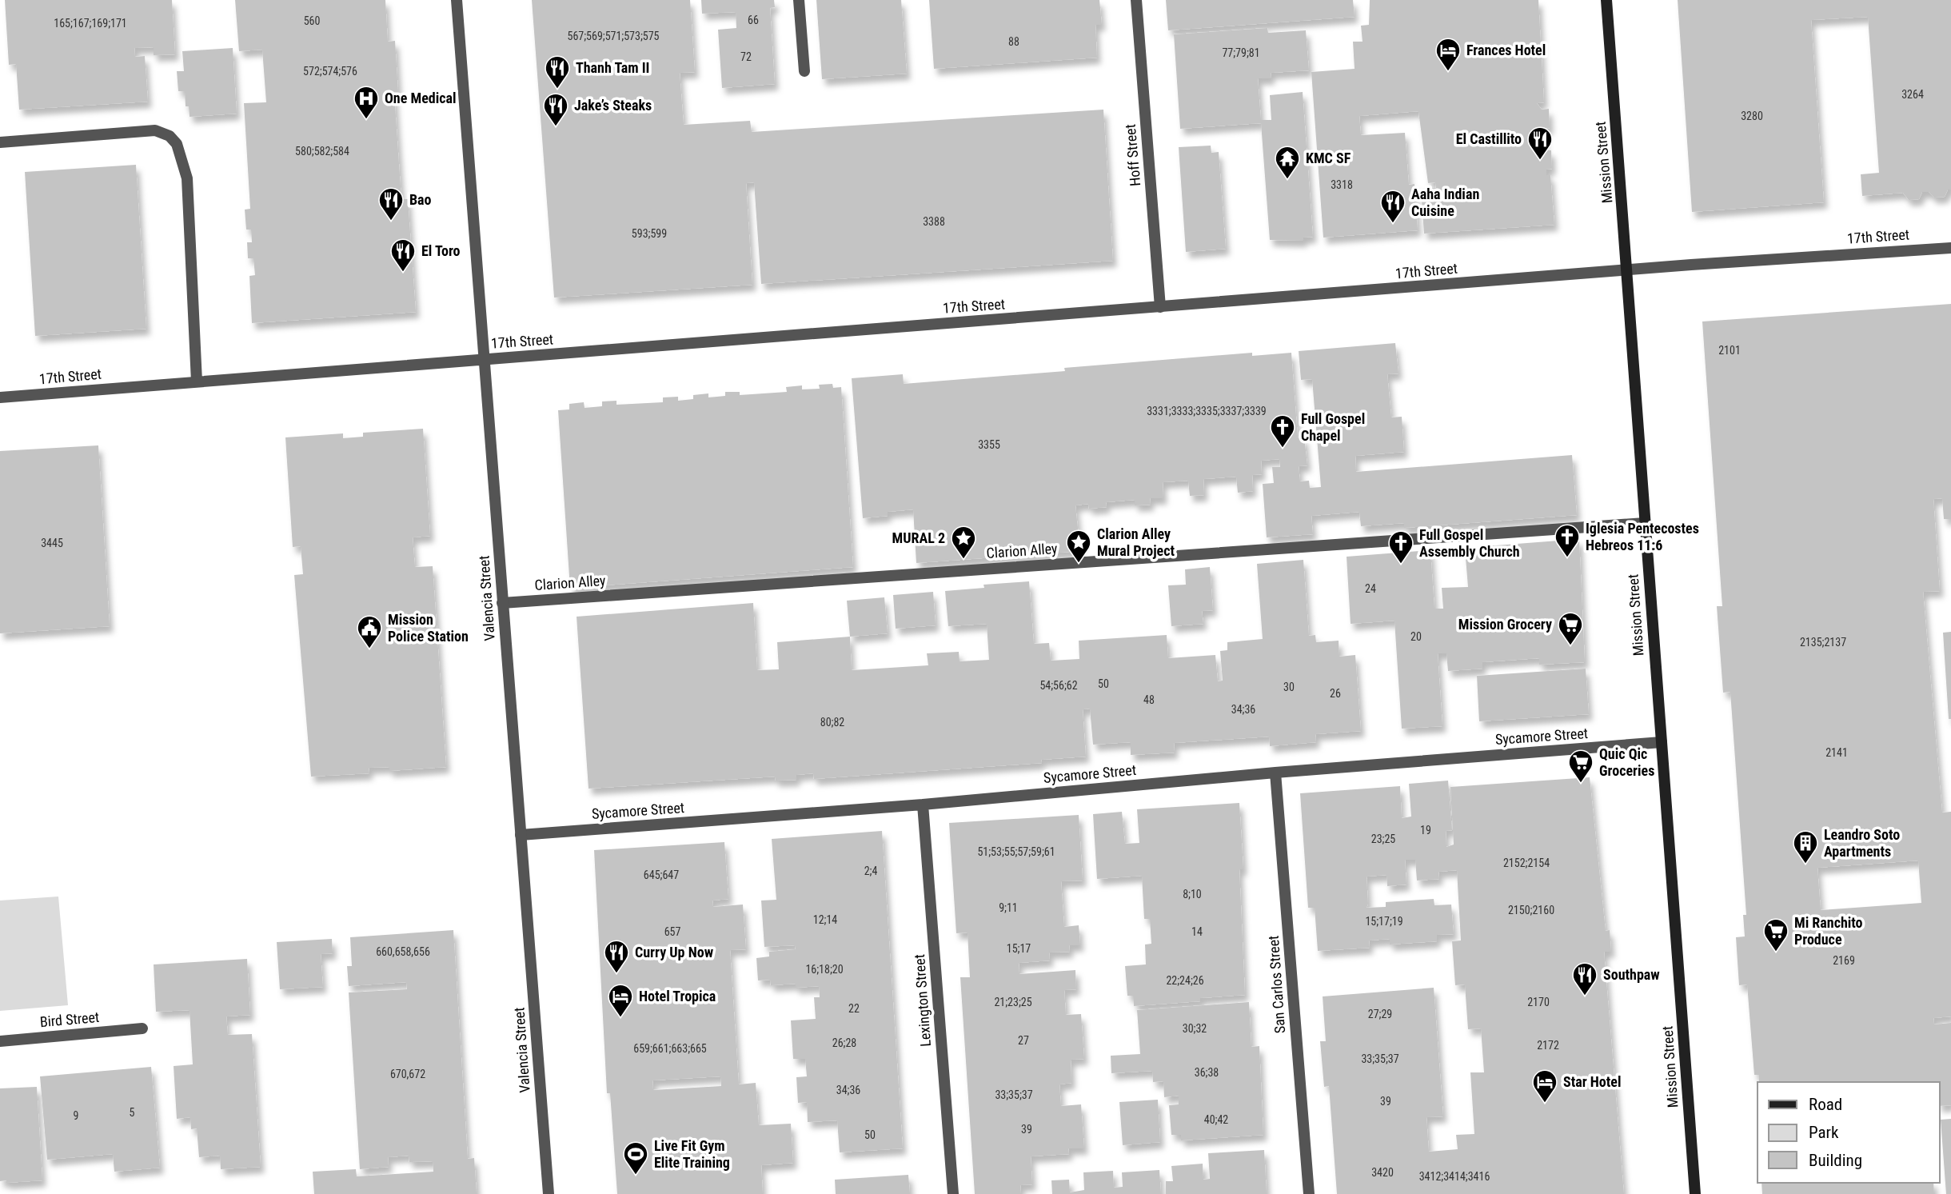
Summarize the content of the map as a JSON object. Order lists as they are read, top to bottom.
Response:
{
  "streets": {
    "main road": ["Mission Street"],
    "street": [
      "Hoff Street",
      "17th Street",
      "Clarion Alley",
      "Valencia Street",
      "Sycamore Street",
      "San Carlos Street",
      "Lexington Street",
      "Bird Street"
    ]
  },
  "crossings": [
    ["Hoff Street", "17th Street"],
    ["Mission Street", "17th Street"],
    ["Mission Street", "Clarion Alley"],
    ["Mission Street", "Sycamore Street"],
    ["17th Street", "Valencia Street"],
    ["Clarion Alley", "Valencia Street"],
    ["Valencia Street", "Sycamore Street"],
    ["Sycamore Street", "San Carlos Street"],
    ["Sycamore Street", "Lexington Street"]
  ],
  "places": {
    "hotel": ["Frances Hotel", "Hotel Tropica", "Star Hotel"],
    "restaurant": [
      "Thanh Tam II",
      "Jake’s Steaks",
      "El Castillito",
      "Bao",
      "Aaha Indian Cuisine",
      "El Toro",
      "Curry Up Now",
      "Southpaw"
    ],
    "hospital": ["One Medical"],
    "temple": ["KMC SF"],
    "church": ["Full Gospel Chapel", "Iglesia Pentecostes Hebreos 11:6", "Full Gospel Assembly Church"],
    "place": ["MURAL 2", "Clarion Alley Mural Project"],
    "supermarket": ["Mission Grocery", "Quic Qic Groceries", "Mi Ranchito Produce"],
    "public building": ["Mission Police Station"],
    "building": ["Leandro Soto Apartments"],
    "sports": ["Live Fit Gym Elite Training"]
  },
  "house_numbers": [
    "66",
    "560",
    "165;167;169;171",
    "567;569;571;573;575",
    "88",
    "77;79;81",
    "72",
    "572;574;576",
    "3264",
    "3280",
    "580;582;584",
    "3318",
    "3388",
    "593;599",
    "2101",
    "3331;3333;3335;3337;3339",
    "3355",
    "3445",
    "24",
    "20",
    "2135;2137",
    "50",
    "54;56;62",
    "30",
    "26",
    "48",
    "34;36",
    "80;82",
    "2141",
    "19",
    "23;25",
    "51;53;55;57;59;61",
    "2152;2154",
    "2;4",
    "645;647",
    "8;10",
    "9;11",
    "2150;2160",
    "12;14",
    "15;17;19",
    "657",
    "14",
    "15;17",
    "660,658,656",
    "2169",
    "16;18;20",
    "22;24;26",
    "21;23;25",
    "2170",
    "22",
    "27;29",
    "30;32",
    "27",
    "26;28",
    "2172",
    "659;661;663;665",
    "33;35;37",
    "36;38",
    "670,672",
    "34;36",
    "33;35;37",
    "39",
    "5",
    "9",
    "40;42",
    "39",
    "50",
    "3420",
    "3412;3414;3416"
  ],
  "legend": ["Road", "Park", "Building"]
}
